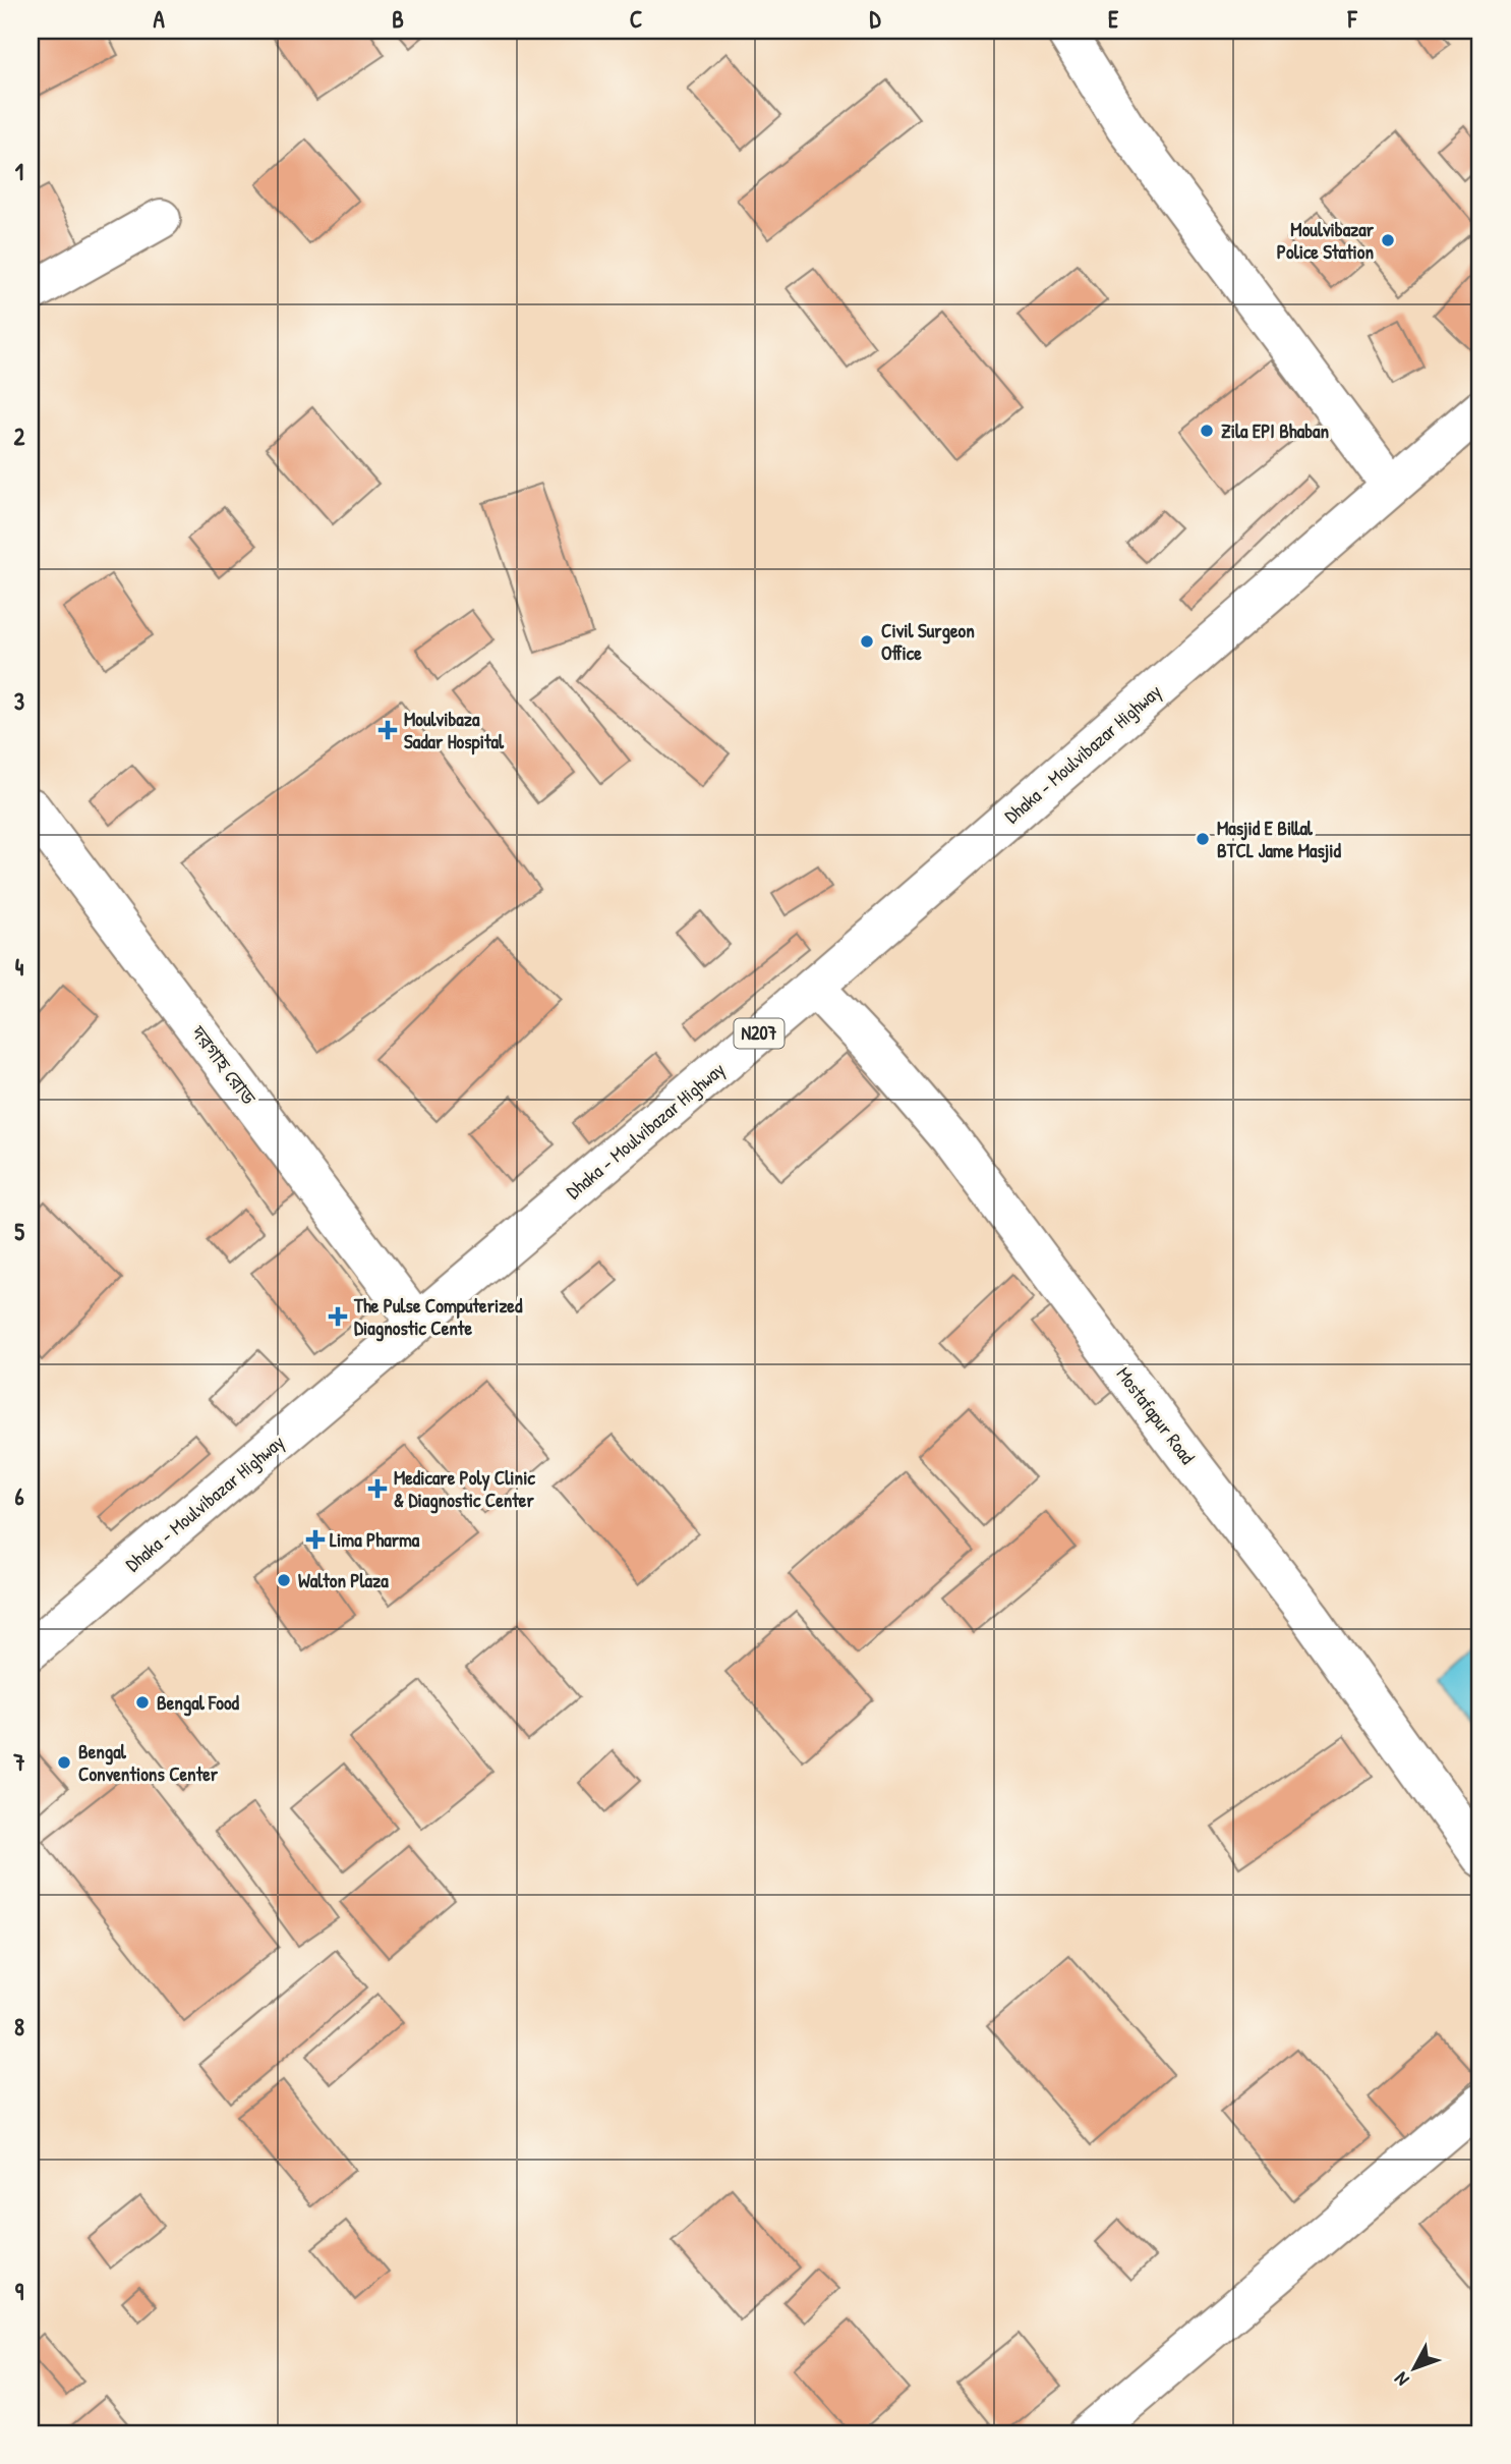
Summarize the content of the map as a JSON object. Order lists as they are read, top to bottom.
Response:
{
  "streets": {
    "main road": [
      "Dhaka - Moulvibazar Highway",
      "N207",
      "দরগাহ রোড",
      "Mostafapur Road"
    ]
  },
  "crossings": [
    ["Dhaka - Moulvibazar Highway", "দরগাহ রোড"],
    ["Dhaka - Moulvibazar Highway", "Mostafapur Road"]
  ],
  "places": {
    "other": [
      "Moulvibazar Police Station",
      "Zila EPI Bhaban",
      "Civil Surgeon Office",
      "Masjid E Billal BTCL Jame Masjid",
      "Walton Plaza",
      "Bengal Food",
      "Bengal Conventions Center"
    ],
    "health": [
      "Moulvibaza Sadar Hospital",
      "The Pulse Computerized Diagnostic Cente",
      "Medicare Poly Clinic & Diagnostic Center",
      "Lima Pharma"
    ]
  },
  "north": "bottom left",
  "grid": {
    "columns": [
      "A",
      "B",
      "C",
      "D",
      "E",
      "F"
    ],
    "rows": [
      "1",
      "2",
      "3",
      "4",
      "5",
      "6",
      "7",
      "8",
      "9"
    ]
  }
}
